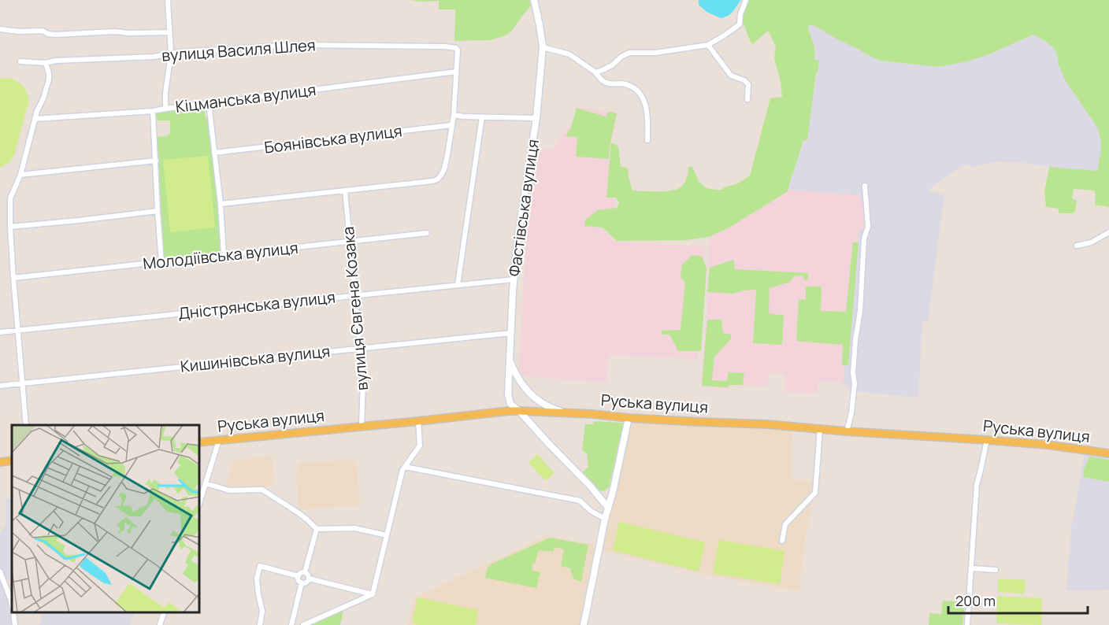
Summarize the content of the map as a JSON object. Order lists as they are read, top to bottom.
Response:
{
  "streets": {
    "main road": ["Фастівська вулиця", "Руська вулиця"],
    "street": [
      "вулиця Василя Шлея",
      "Кіцманська вулиця",
      "Боянівська вулиця",
      "Молодіївська вулиця",
      "Дністрянська вулиця",
      "вулиця Євгена Козака",
      "Кишинівська вулиця"
    ]
  },
  "crossings": [
    ["вулиця Василя Шлея", "Кіцманська вулиця"],
    ["Фастівська вулиця", "Дністрянська вулиця"],
    ["Фастівська вулиця", "Кишинівська вулиця"],
    ["Фастівська вулиця", "Руська вулиця"],
    ["Молодіївська вулиця", "вулиця Євгена Козака"],
    ["Дністрянська вулиця", "вулиця Євгена Козака"],
    ["вулиця Євгена Козака", "Кишинівська вулиця"],
    ["вулиця Євгена Козака", "Руська вулиця"]
  ],
  "scale_bar": "200 m"
}
